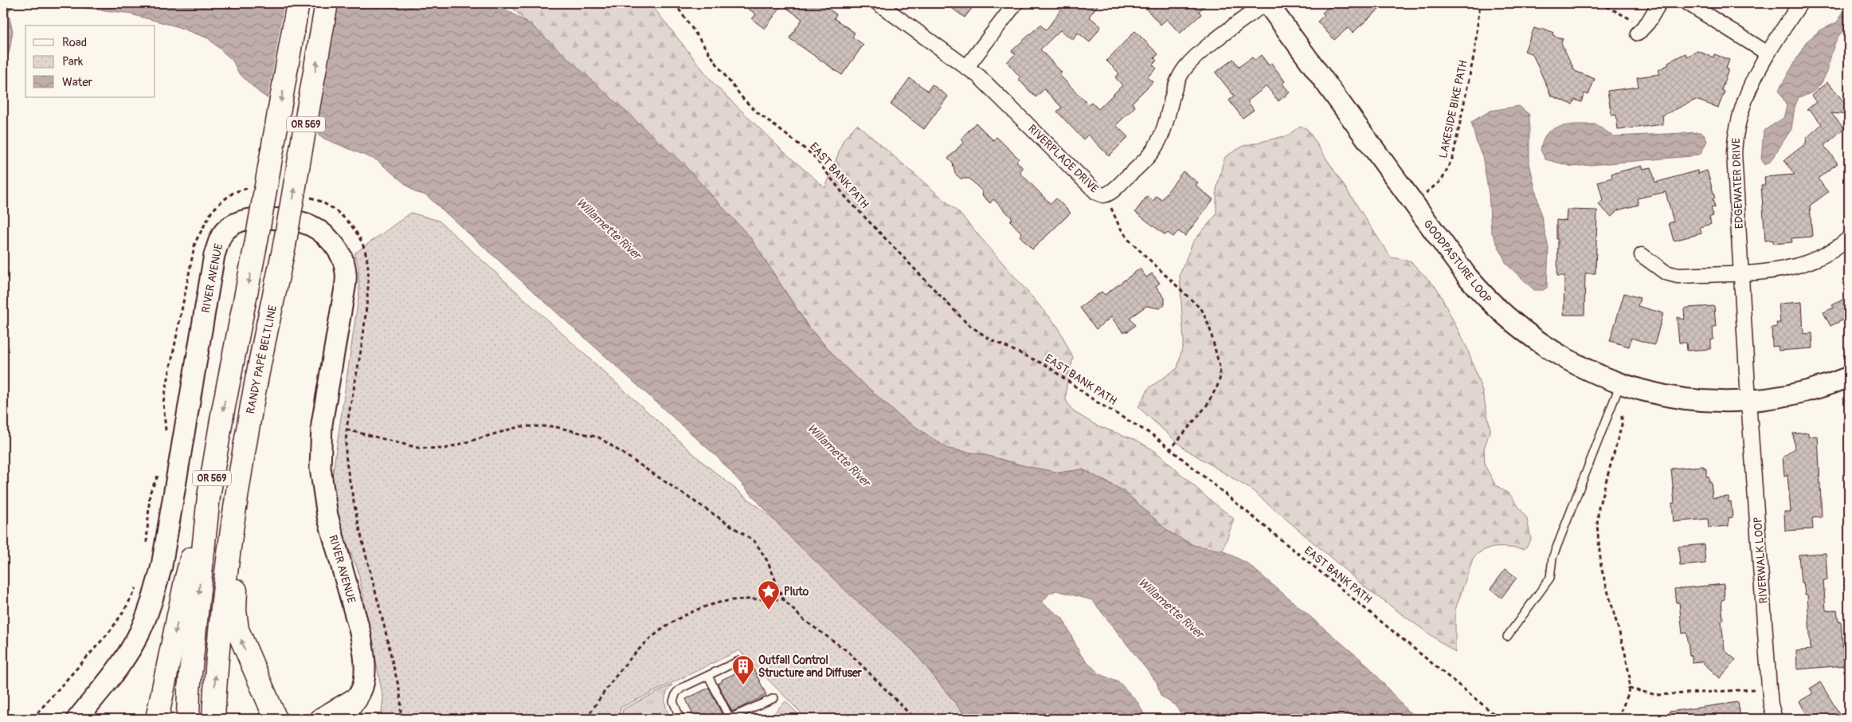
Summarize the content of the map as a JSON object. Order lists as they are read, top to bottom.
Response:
{
  "streets": {
    "highway": ["OR 569", "RANDY PAPÉ BELTLINE"],
    "street": [
      "RIVERPLACE DRIVE",
      "EDGEWATER DRIVE",
      "GOODPASTURE LOOP",
      "RIVER AVENUE",
      "RIVERWALK LOOP"
    ],
    "path": ["LAKESIDE BIKE PATH", "EAST BANK PATH"]
  },
  "crossings": [
    ["LAKESIDE BIKE PATH", "GOODPASTURE LOOP"],
    ["RIVERPLACE DRIVE", "GOODPASTURE LOOP"],
    ["EDGEWATER DRIVE", "GOODPASTURE LOOP"],
    ["EDGEWATER DRIVE", "RIVERWALK LOOP"],
    ["GOODPASTURE LOOP", "RIVERWALK LOOP"]
  ],
  "water": ["Willamette River"],
  "places": {
    "place": ["Pluto"],
    "building": ["Outfall Control Structure and Diffuser"]
  },
  "legend": ["Road", "Park", "Water"]
}
